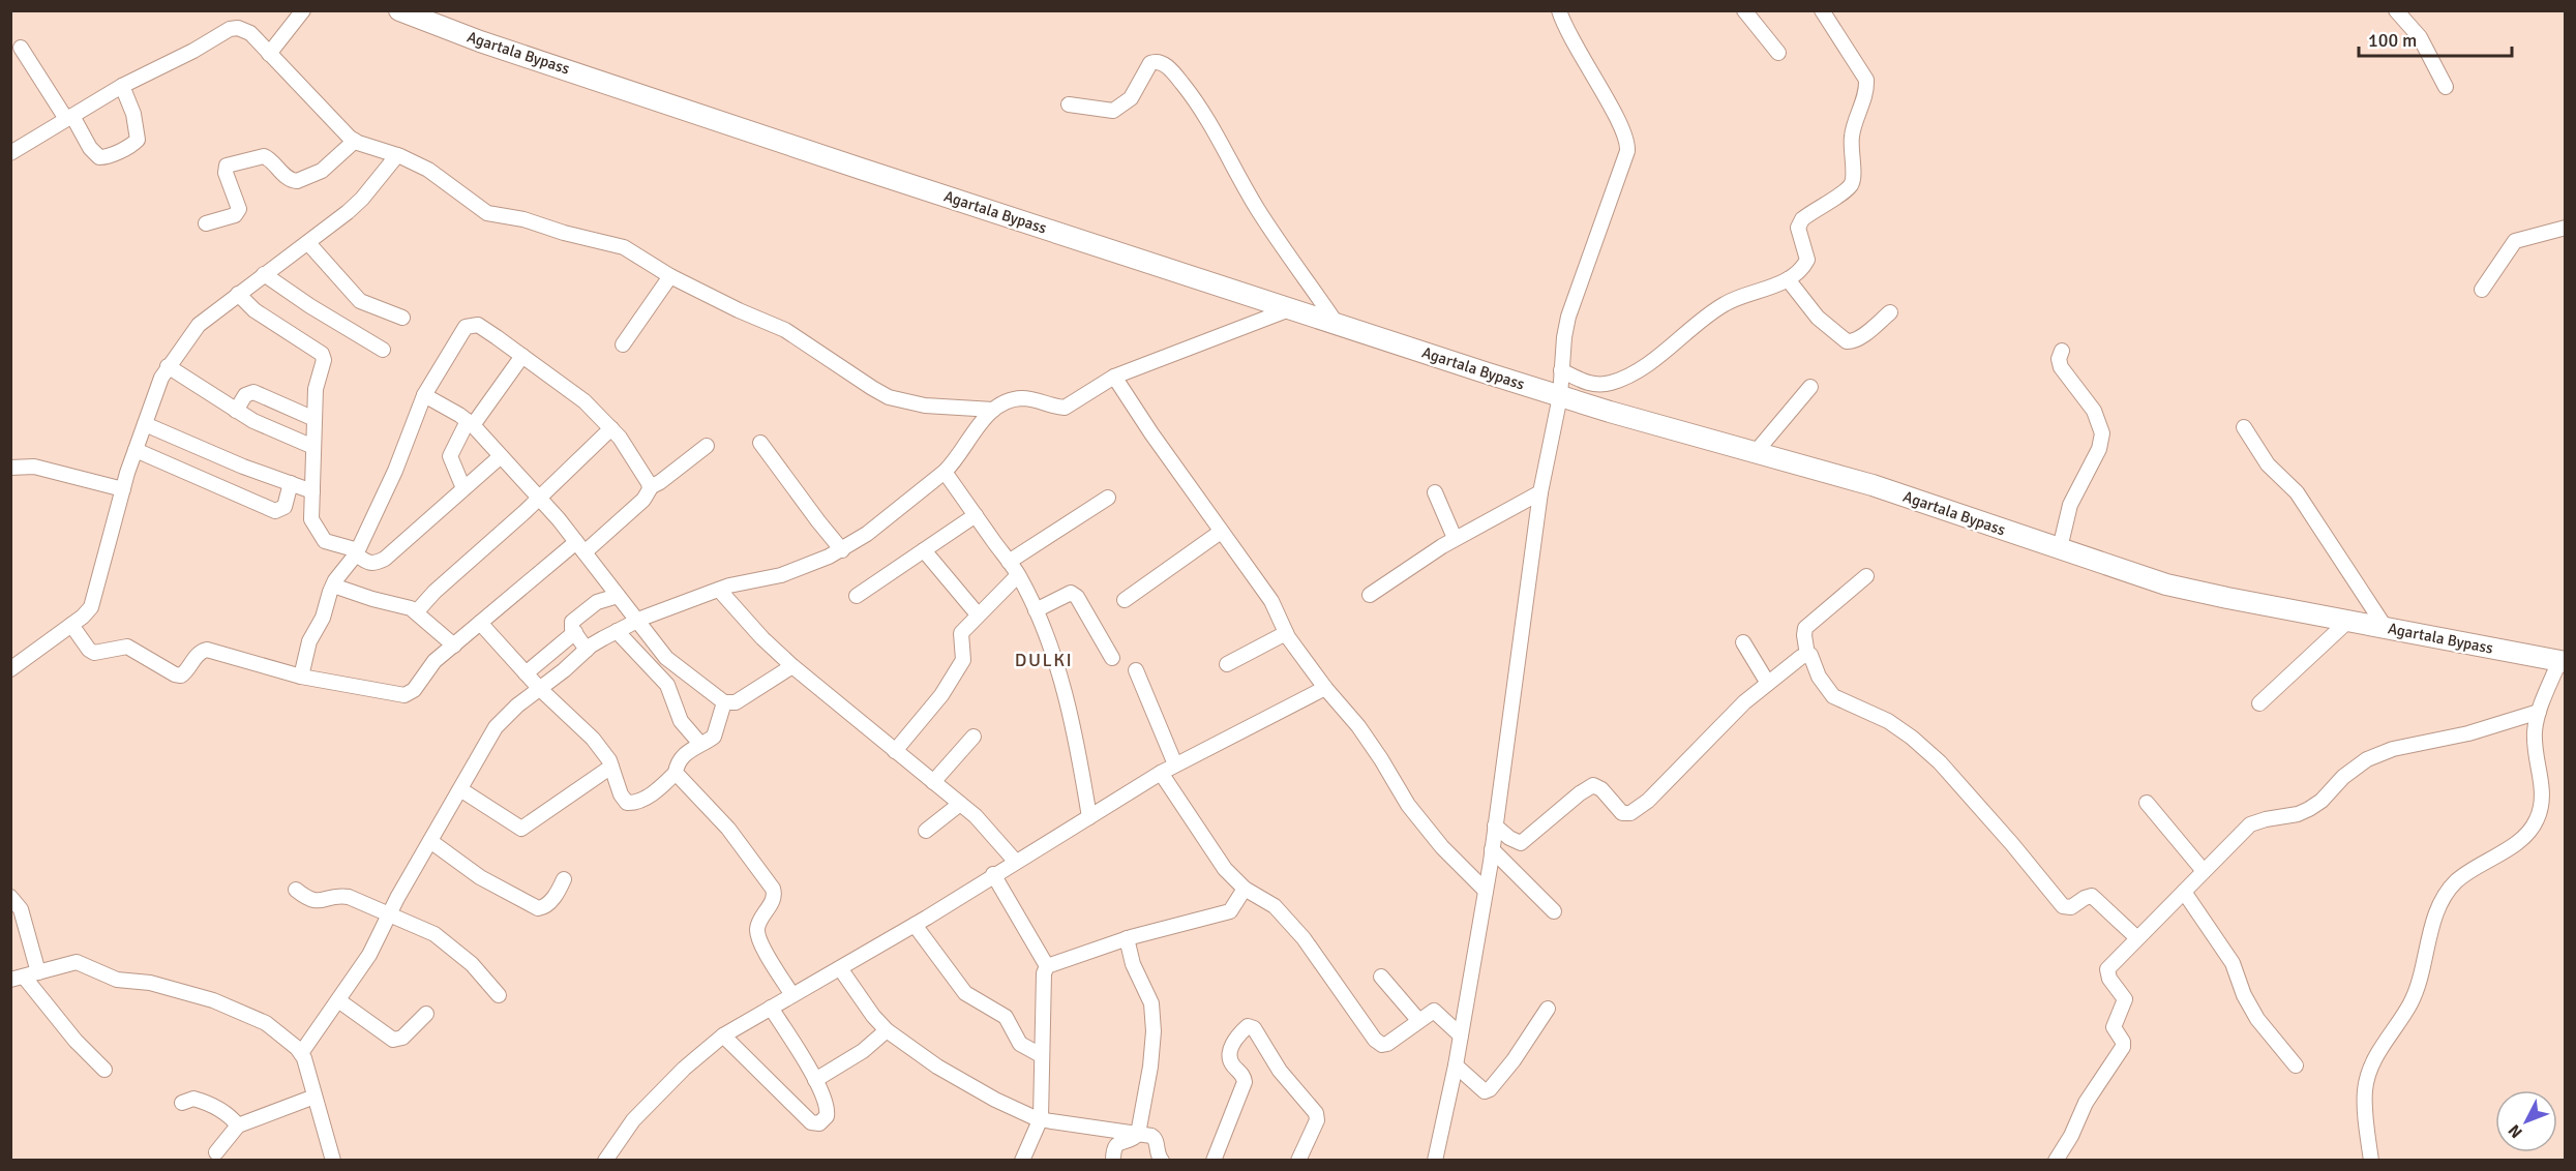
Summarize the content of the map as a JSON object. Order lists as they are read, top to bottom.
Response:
{
  "streets": {
    "highway": ["Agartala Bypass"]
  },
  "districts": ["DULKI"],
  "scale_bar": "100 m",
  "north": "bottom left"
}
